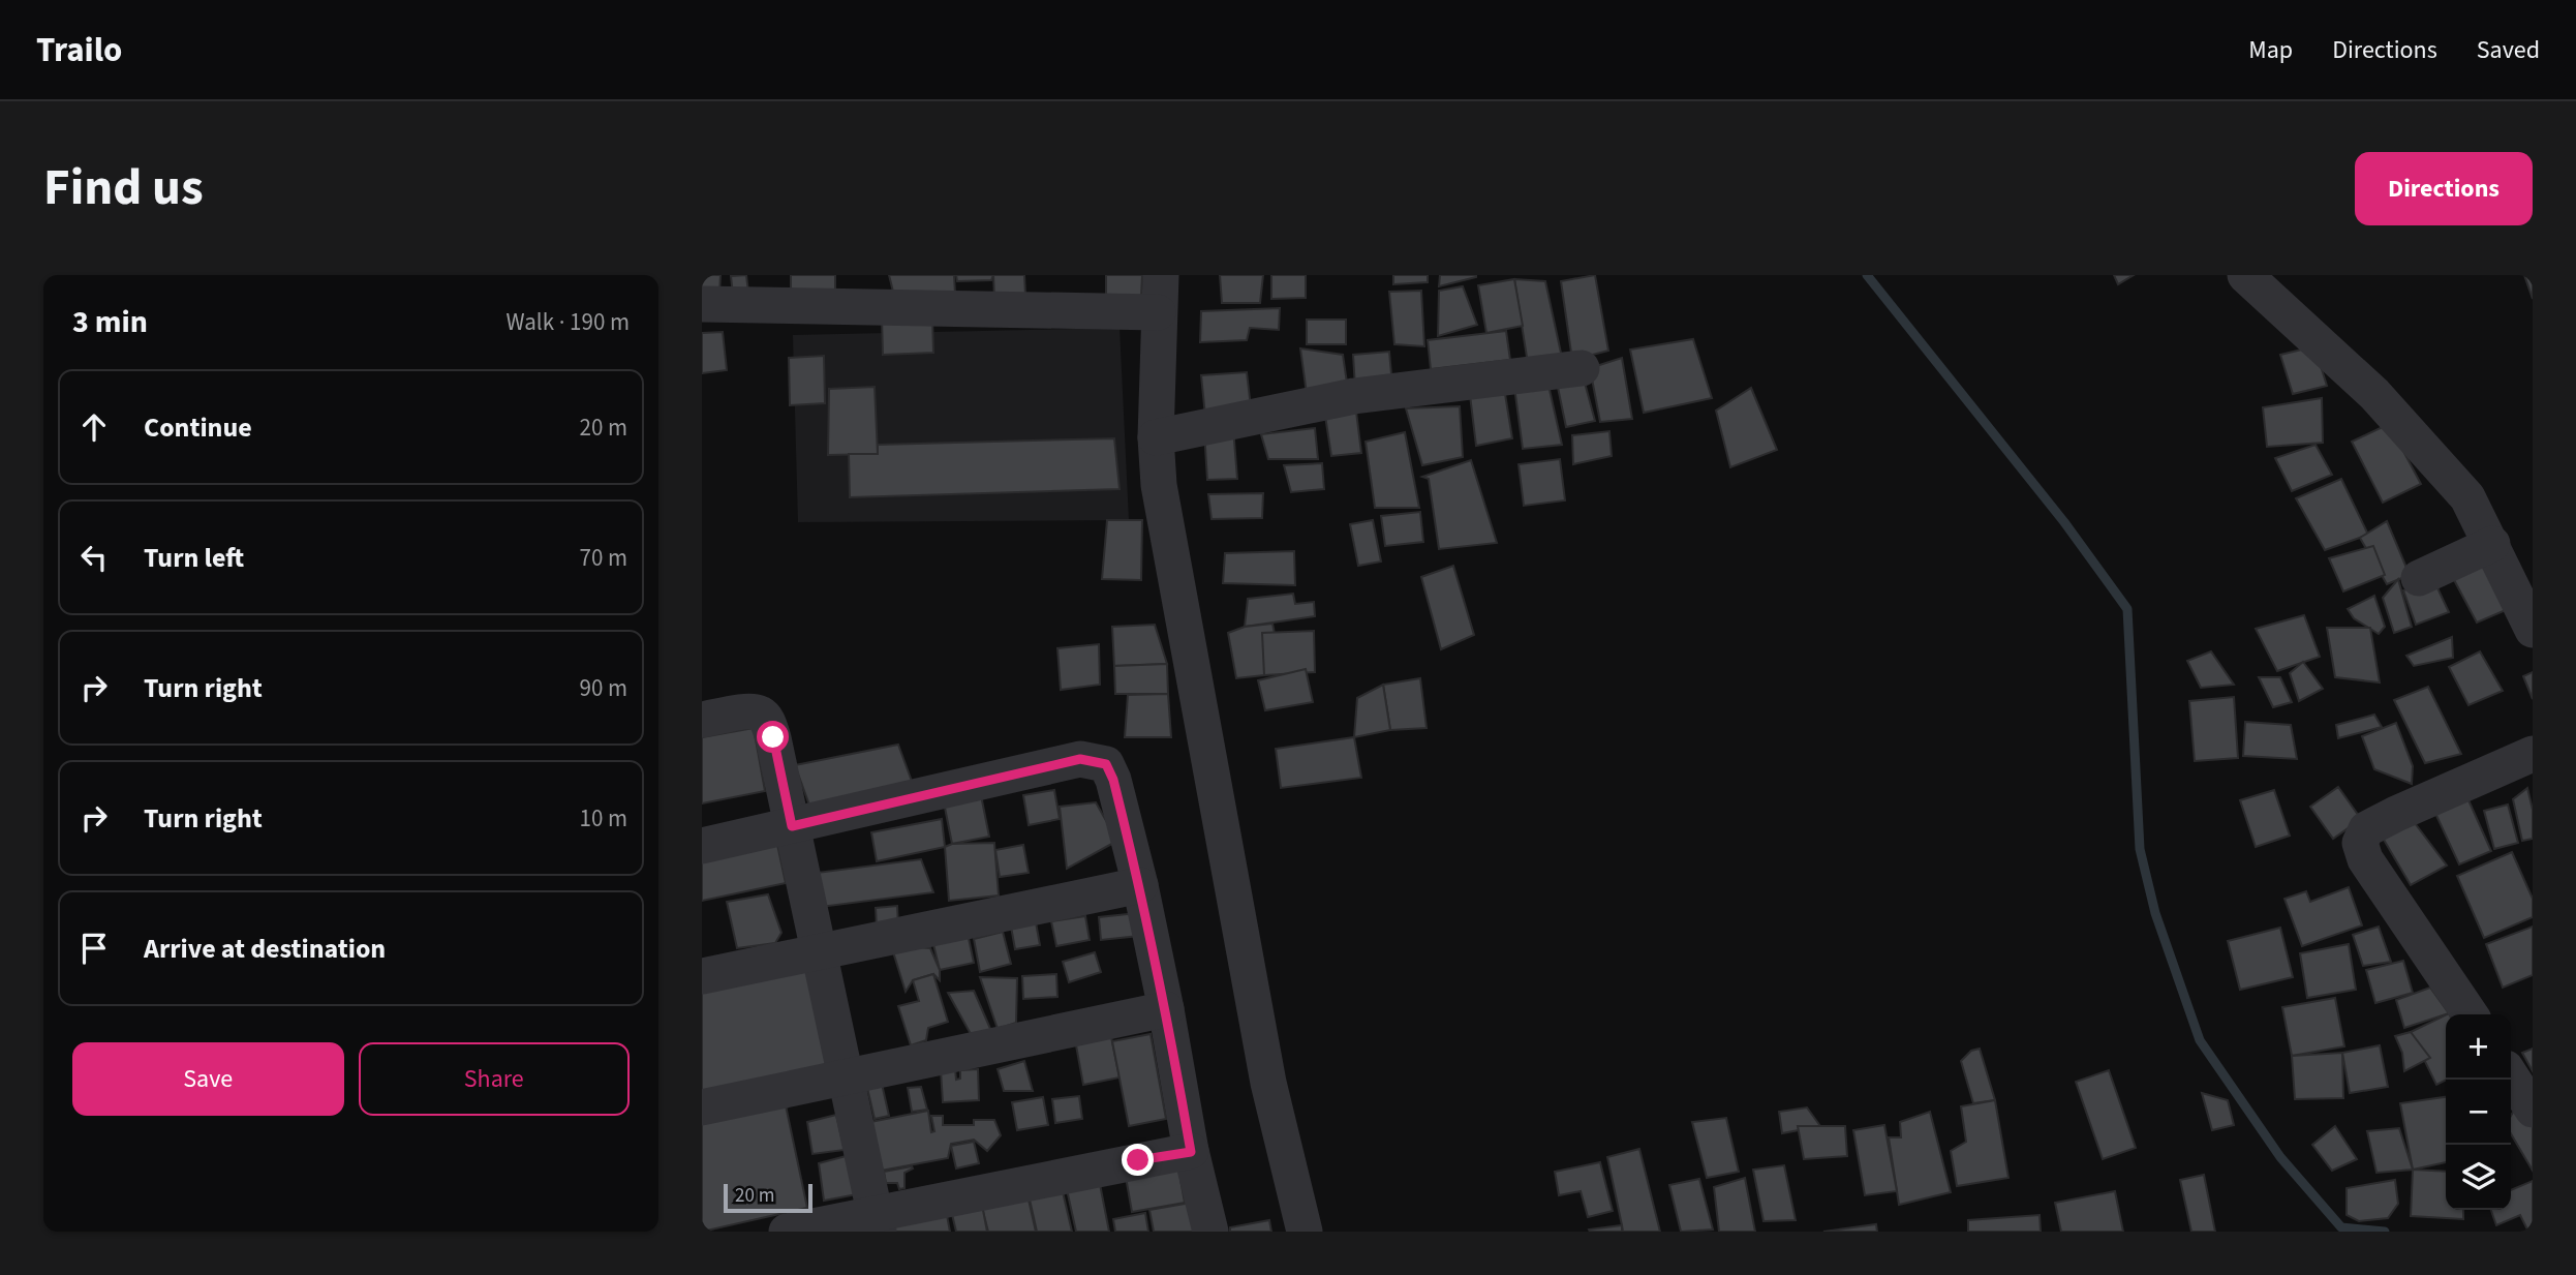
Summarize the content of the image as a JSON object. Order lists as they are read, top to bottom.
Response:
{
  "scale_bar": "20 m",
  "page": {
    "header": "Trailo",
    "nav": ["Map", "Directions", "Saved"],
    "title": "Find us",
    "buttons": [
      "Directions",
      ["Save", "Share"]
    ],
    "heading": ["3 min", "Walk · 190 m"],
    "list": [
      ["Continue", "20 m"],
      ["Turn left", "70 m"],
      ["Turn right", "90 m"],
      ["Turn right", "10 m"],
      "Arrive at destination"
    ],
    "map_buttons": ["+", "−"],
    "scale": "20 m"
  }
}
